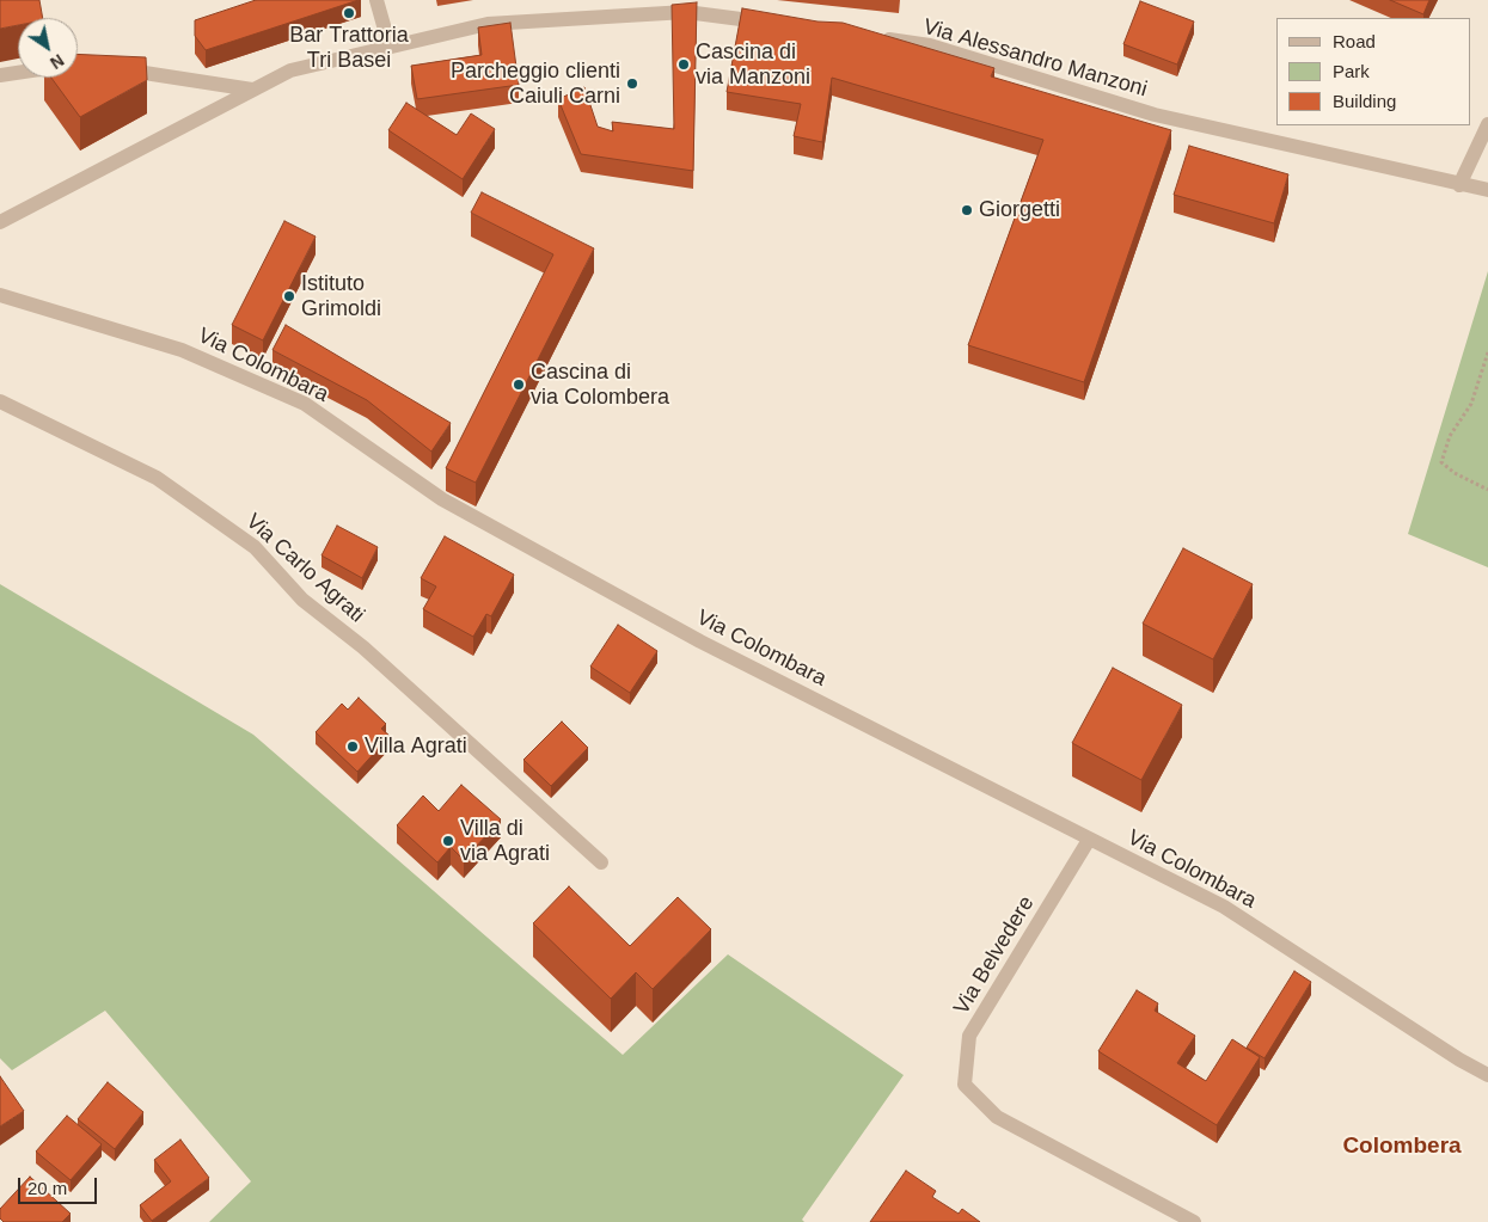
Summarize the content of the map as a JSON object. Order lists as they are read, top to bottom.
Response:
{
  "streets": {
    "street": [
      "Via Alessandro Manzoni",
      "Via Colombara",
      "Via Carlo Agrati",
      "Via Belvedere"
    ]
  },
  "crossings": [
    ["Via Colombara", "Via Belvedere"]
  ],
  "districts": ["Colombera"],
  "places": [
    "Bar Trattoria Tri Basei",
    "Cascina di via Manzoni",
    "Parcheggio clienti Caiuli Carni",
    "Giorgetti",
    "Istituto Grimoldi",
    "Cascina di via Colombera",
    "Villa Agrati",
    "Villa di via Agrati"
  ],
  "legend": ["Road", "Park", "Building"],
  "scale_bar": "20 m",
  "north": "bottom right"
}
